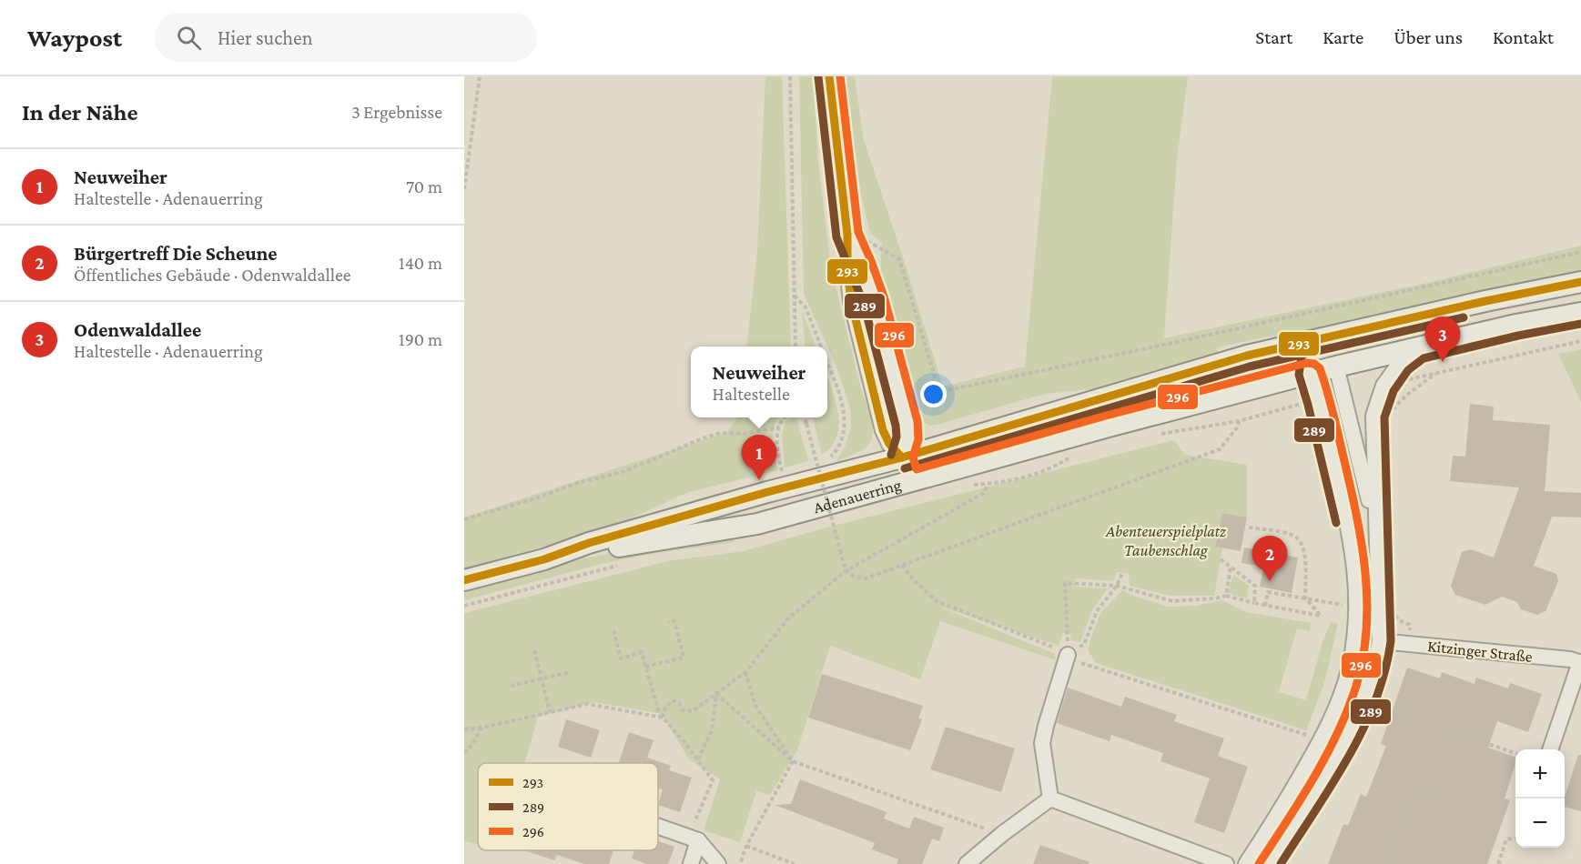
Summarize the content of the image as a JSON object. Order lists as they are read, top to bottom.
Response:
{
  "streets": {
    "main road": ["Adenauerring"],
    "street": ["Kitzinger Straße"]
  },
  "parks": ["Abenteuerspielplatz Taubenschlag"],
  "lines": ["transit line 293", "transit line 296", "transit line 289"],
  "legend": ["293", "289", "296"],
  "page": {
    "header": "Waypost",
    "search": "Hier suchen",
    "nav": [
      "Start",
      "Karte",
      "Über uns",
      "Kontakt"
    ],
    "heading": ["In der Nähe", "3 Ergebnisse"],
    "list": [
      {
        "mark": "1",
        "name": "Neuweiher",
        "note": "Haltestelle · Adenauerring",
        "value": "70 m"
      },
      {
        "mark": "2",
        "name": "Bürgertreff Die Scheune",
        "note": "Öffentliches Gebäude · Odenwaldallee",
        "value": "140 m"
      },
      {
        "mark": "3",
        "name": "Odenwaldallee",
        "note": "Haltestelle · Adenauerring",
        "value": "190 m"
      }
    ],
    "pins": ["3", "1", "2"],
    "popup": ["Neuweiher", "Haltestelle"],
    "map_buttons": ["+", "−"]
  }
}
